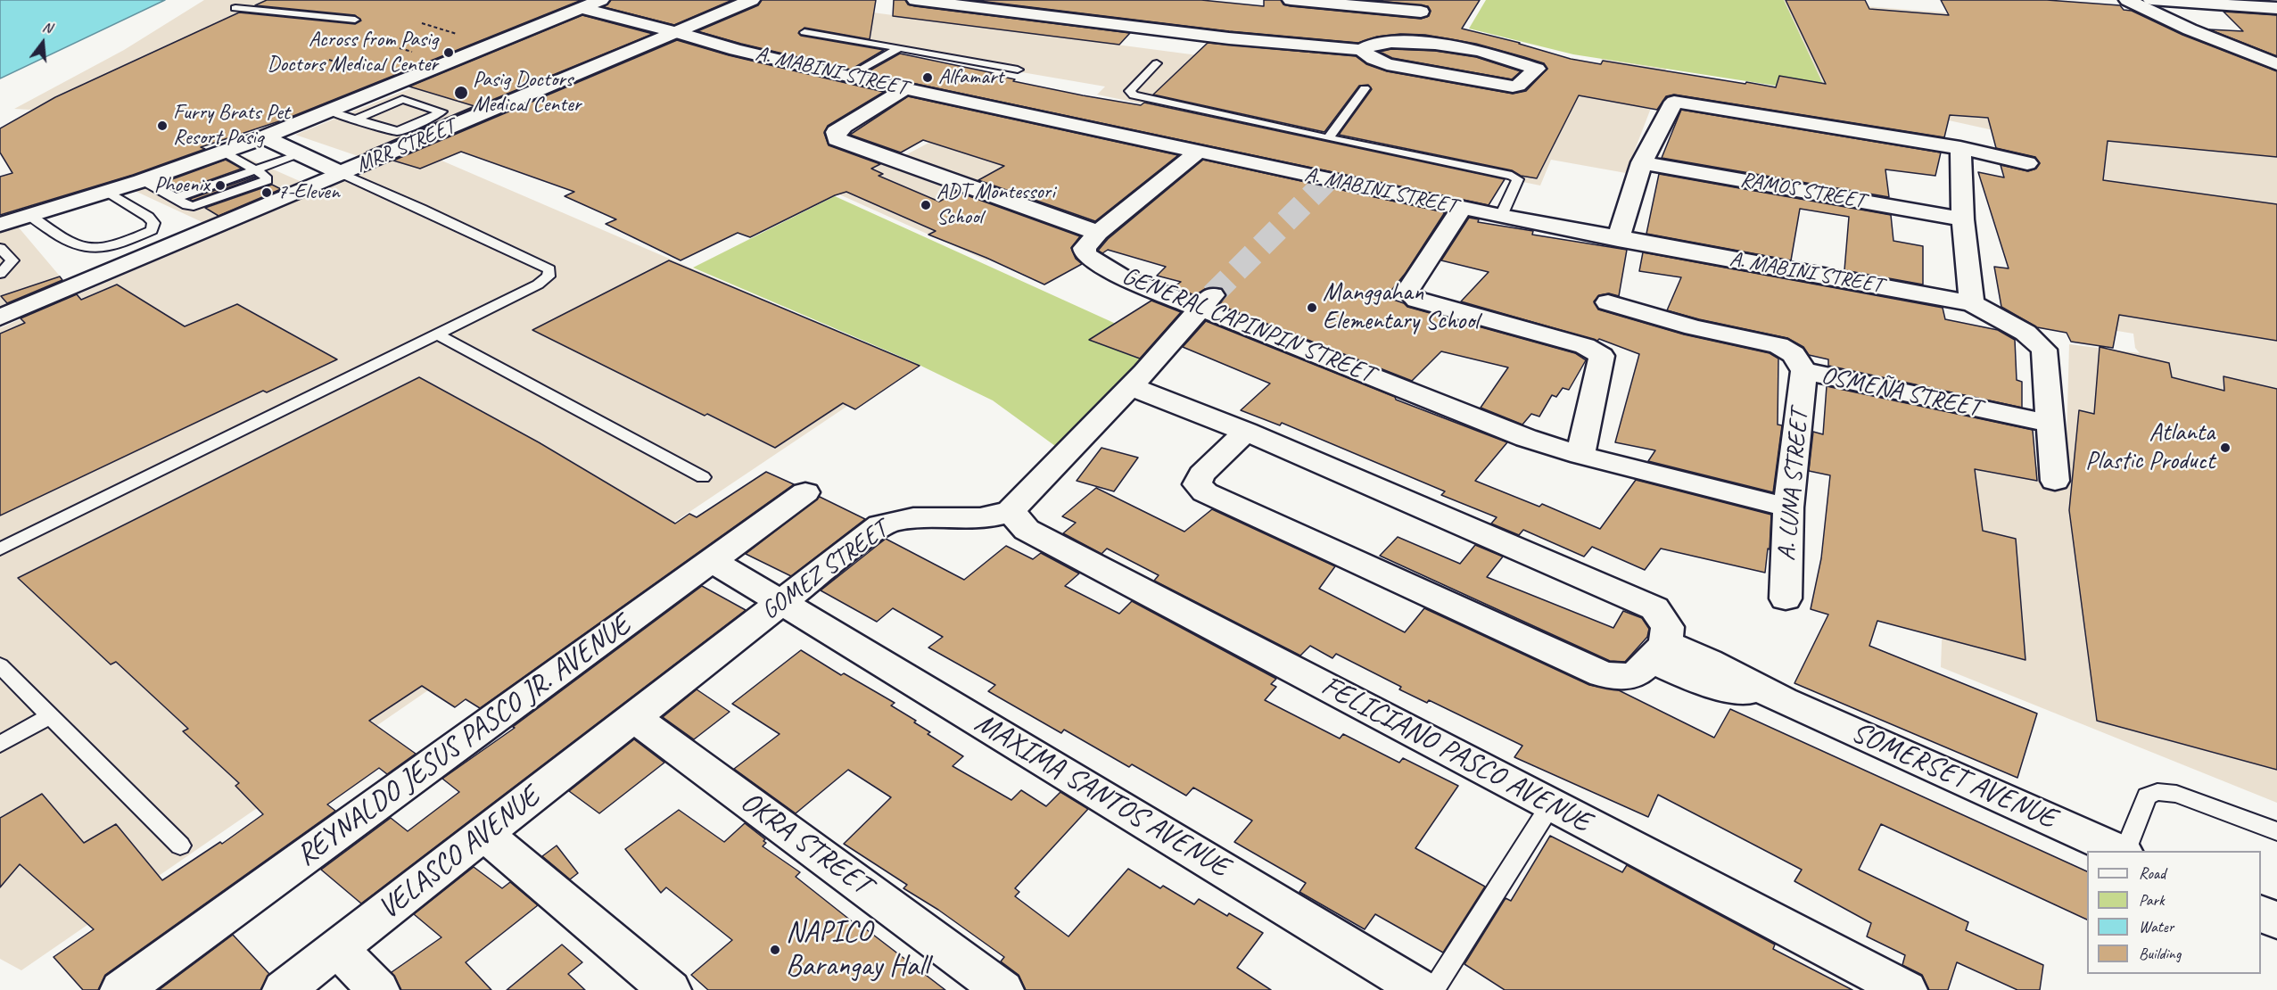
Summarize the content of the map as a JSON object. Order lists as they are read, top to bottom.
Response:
{
  "streets": {
    "street": [
      "A. MABINI STREET",
      "MRR STREET",
      "RAMOS STREET",
      "GENERAL CAPINPIN STREET",
      "OSMEÑA STREET",
      "A. LUNA STREET",
      "GOMEZ STREET",
      "REYNALDO JESUS PASCO JR. AVENUE",
      "FELICIANO PASCO AVENUE",
      "SOMERSET AVENUE",
      "MAXIMA SANTOS AVENUE",
      "OKRA STREET",
      "VELASCO AVENUE"
    ]
  },
  "crossings": [
    ["A. MABINI STREET", "MRR STREET"],
    ["A. MABINI STREET", "OSMEÑA STREET"],
    ["GENERAL CAPINPIN STREET", "A. LUNA STREET"],
    ["OSMEÑA STREET", "A. LUNA STREET"],
    ["GOMEZ STREET", "FELICIANO PASCO AVENUE"],
    ["GOMEZ STREET", "MAXIMA SANTOS AVENUE"],
    ["GOMEZ STREET", "OKRA STREET"],
    ["GOMEZ STREET", "VELASCO AVENUE"],
    ["REYNALDO JESUS PASCO JR. AVENUE", "MAXIMA SANTOS AVENUE"],
    ["OKRA STREET", "VELASCO AVENUE"]
  ],
  "places": [
    "Across from Pasig Doctors Medical Center",
    "Alfamart",
    "Pasig Doctors Medical Center",
    "Furry Brats Pet Resort Pasig",
    "Phoenix",
    "7-Eleven",
    "ADT Montessori School",
    "Manggahan Elementary School",
    "Atlanta Plastic Product",
    "NAPICO Barangay Hall"
  ],
  "legend": [
    "Road",
    "Park",
    "Water",
    "Building"
  ],
  "north": "top"
}
